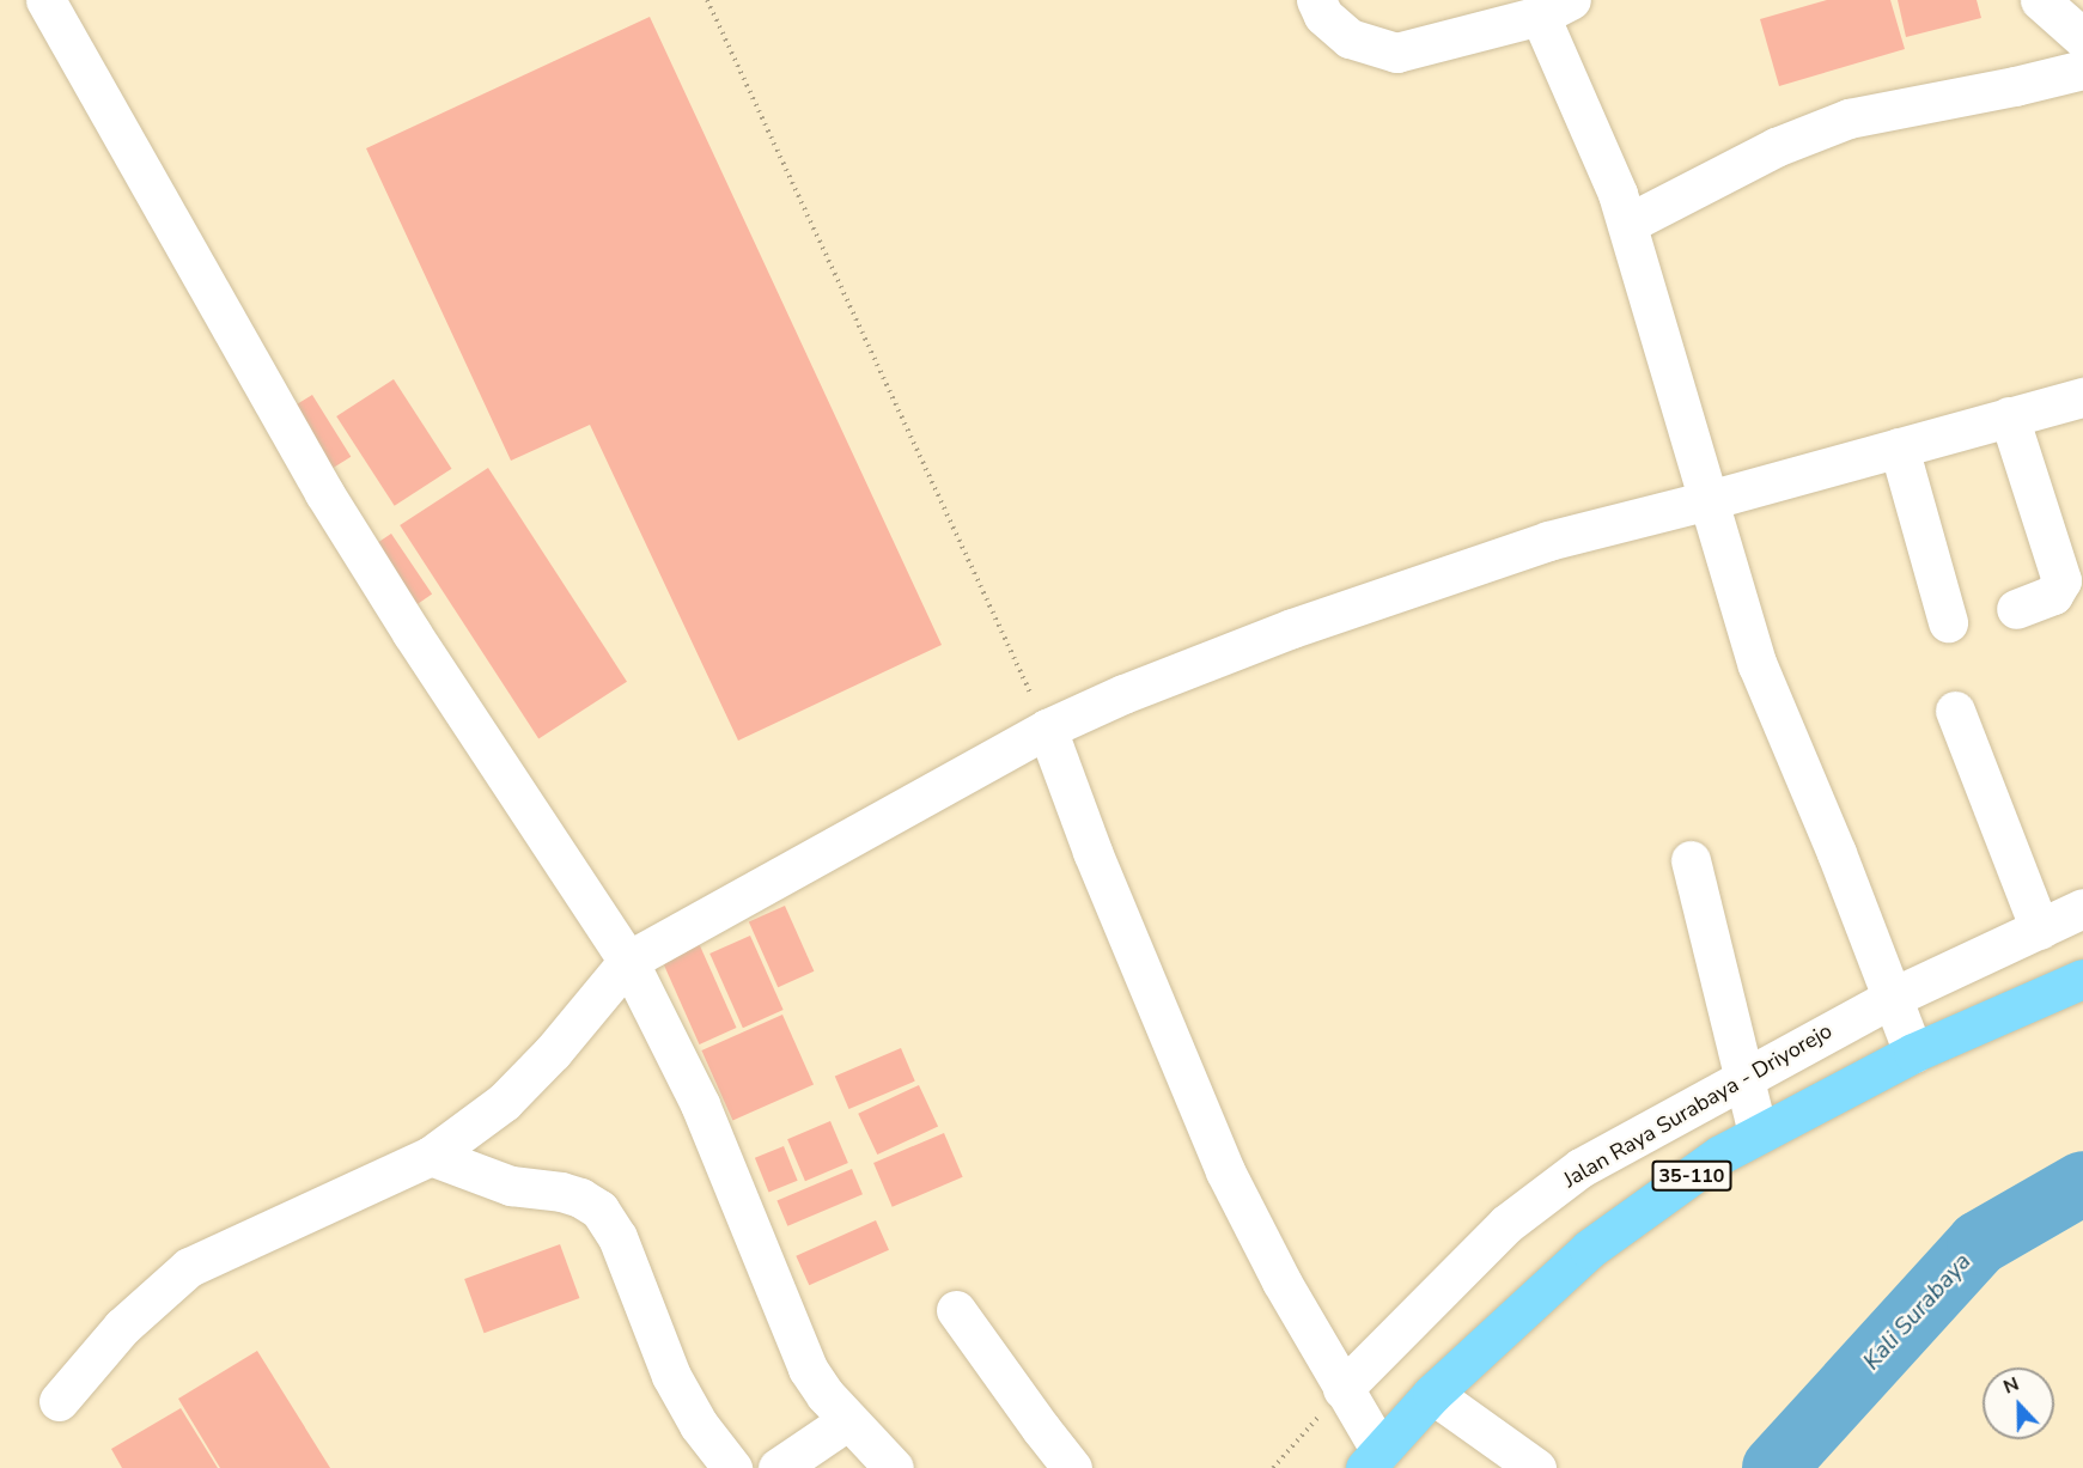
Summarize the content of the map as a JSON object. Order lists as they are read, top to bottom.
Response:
{
  "streets": {
    "main road": ["35-110"],
    "street": ["Jalan Raya Surabaya - Driyorejo"]
  },
  "water": ["Kali Surabaya"],
  "north": "top"
}
